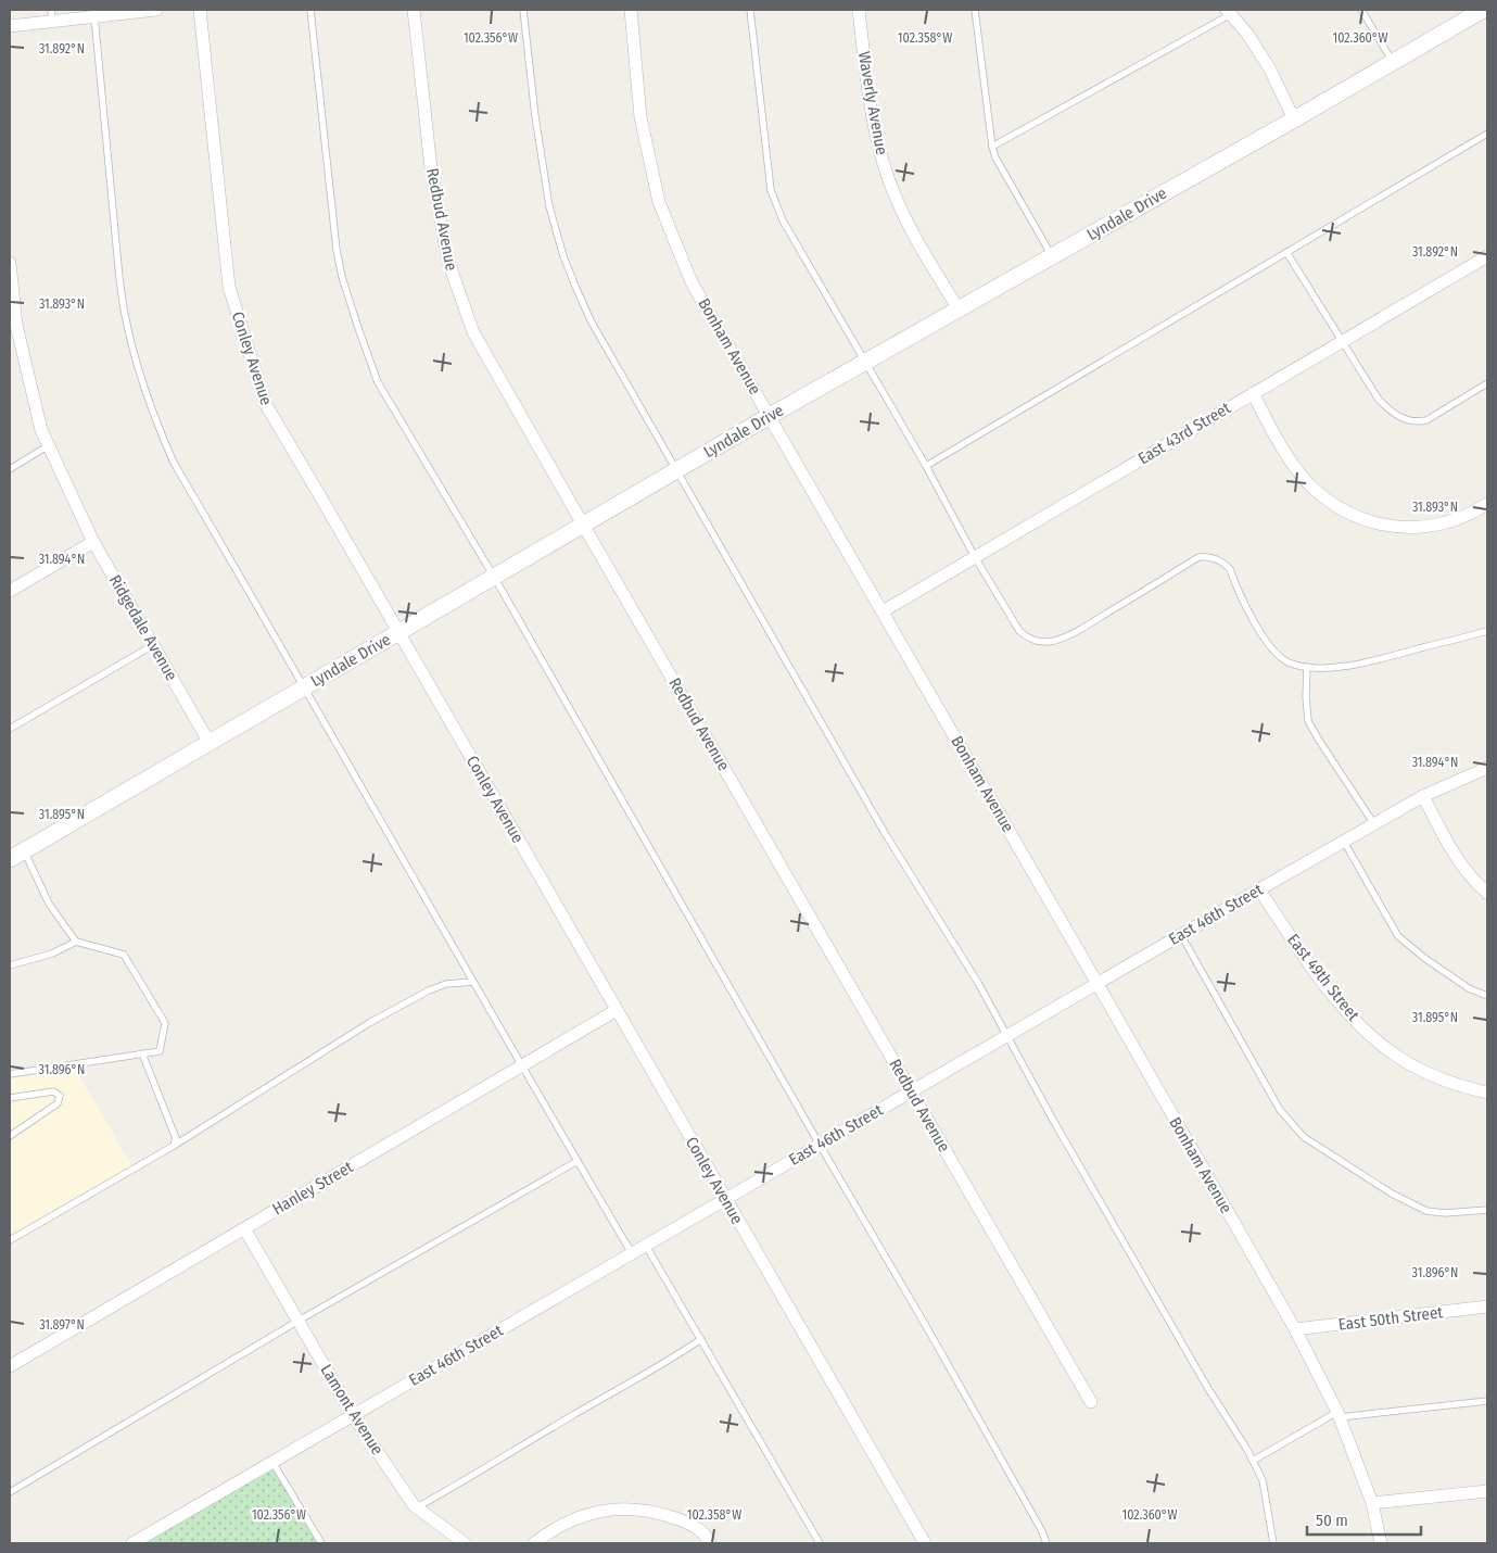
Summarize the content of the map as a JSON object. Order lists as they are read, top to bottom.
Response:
{
  "streets": {
    "street": [
      "Waverly Avenue",
      "Lyndale Drive",
      "Redbud Avenue",
      "Bonham Avenue",
      "Conley Avenue",
      "East 43rd Street",
      "Ridgedale Avenue",
      "East 46th Street",
      "East 49th Street",
      "Hanley Street",
      "East 50th Street",
      "Lamont Avenue"
    ]
  },
  "crossings": [
    ["Waverly Avenue", "Lyndale Drive"],
    ["Lyndale Drive", "Redbud Avenue"],
    ["Lyndale Drive", "Bonham Avenue"],
    ["Lyndale Drive", "Conley Avenue"],
    ["Lyndale Drive", "Ridgedale Avenue"],
    ["Redbud Avenue", "East 46th Street"],
    ["Bonham Avenue", "East 43rd Street"],
    ["Bonham Avenue", "East 46th Street"],
    ["Bonham Avenue", "East 50th Street"],
    ["Conley Avenue", "East 46th Street"],
    ["Conley Avenue", "Hanley Street"],
    ["East 46th Street", "East 49th Street"],
    ["East 46th Street", "Lamont Avenue"],
    ["Hanley Street", "Lamont Avenue"]
  ],
  "scale_bar": "50 m",
  "coordinates": [
    "102.356°W",
    "102.358°W",
    "102.360°W",
    "31.892°N",
    "31.893°N",
    "31.894°N",
    "31.895°N",
    "31.896°N",
    "31.897°N"
  ]
}
